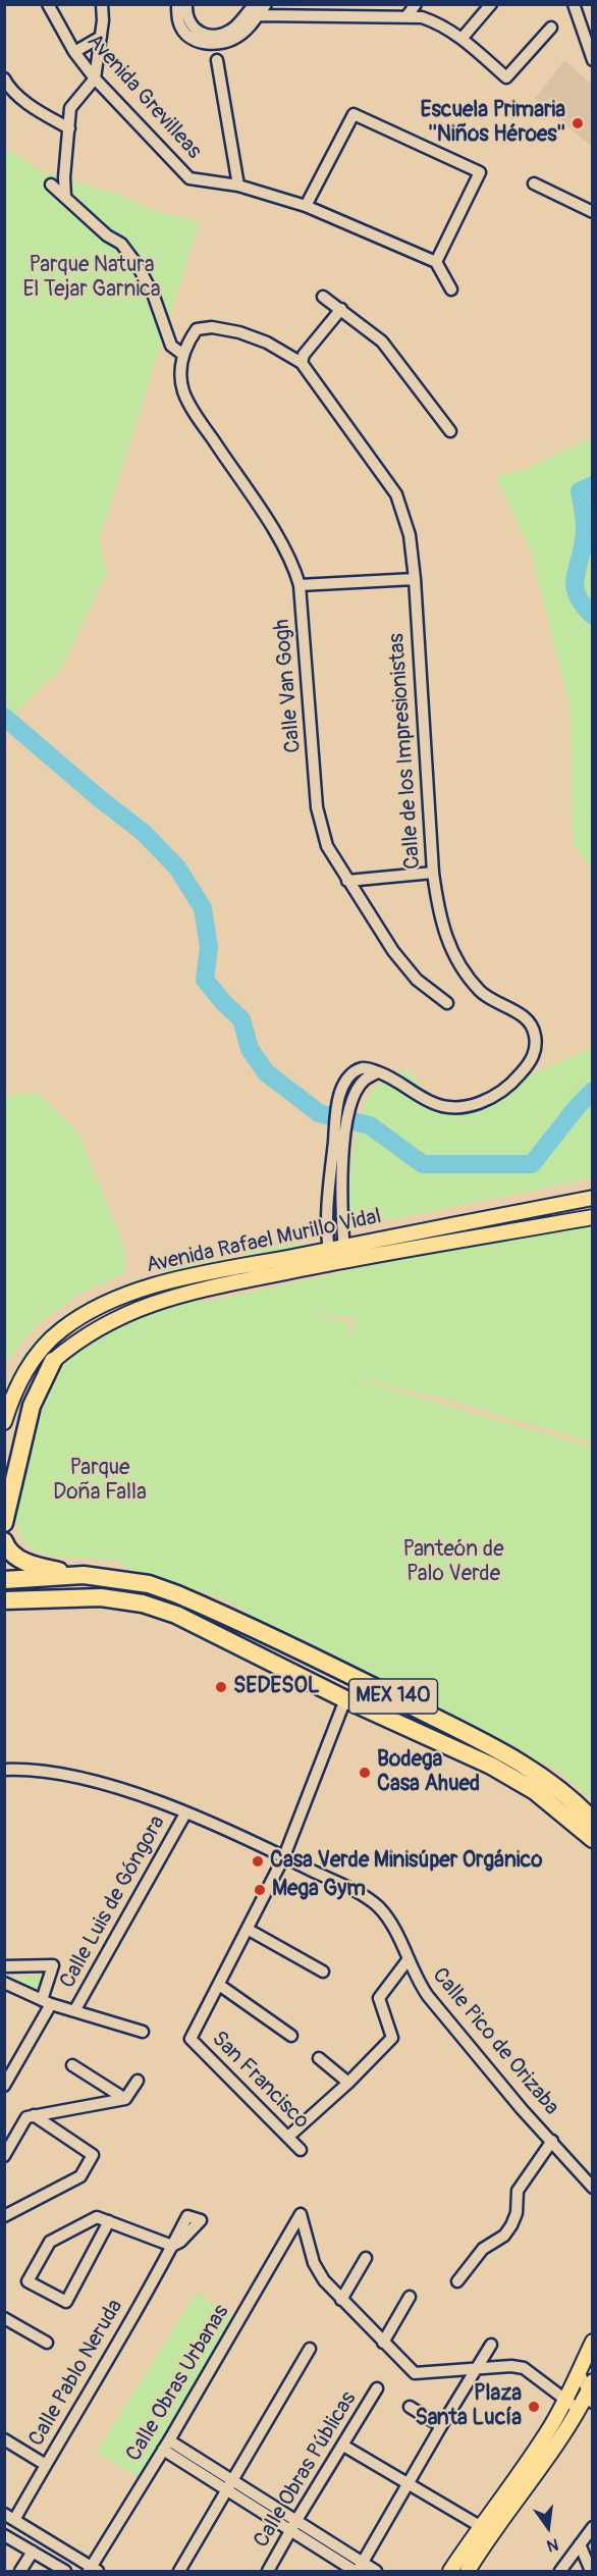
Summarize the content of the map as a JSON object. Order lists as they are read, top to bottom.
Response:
{
  "streets": {
    "highway": ["MEX 140"],
    "main road": ["Avenida Rafael Murillo Vidal"],
    "street": [
      "Avenida Grevilleas",
      "Calle Van Gogh",
      "Calle de los Impresionistas",
      "Calle Luis de Góngora",
      "Calle Pico de Orizaba",
      "San Francisco",
      "Calle Pablo Neruda",
      "Calle Obras Urbanas",
      "Calle Obras Públicas"
    ]
  },
  "crossings": [
    ["Calle Van Gogh", "Calle de los Impresionistas"],
    ["Calle Luis de Góngora", "Calle Pico de Orizaba"]
  ],
  "parks": ["Parque Natura El Tejar Garnica", "Parque Doña Falla", "Panteón de Palo Verde"],
  "places": [
    "Escuela Primaria ''Niños Héroes''",
    "SEDESOL",
    "Bodega Casa Ahued",
    "Casa Verde Minisúper Orgánico",
    "Mega Gym",
    "Plaza Santa Lucía"
  ],
  "north": "bottom"
}
